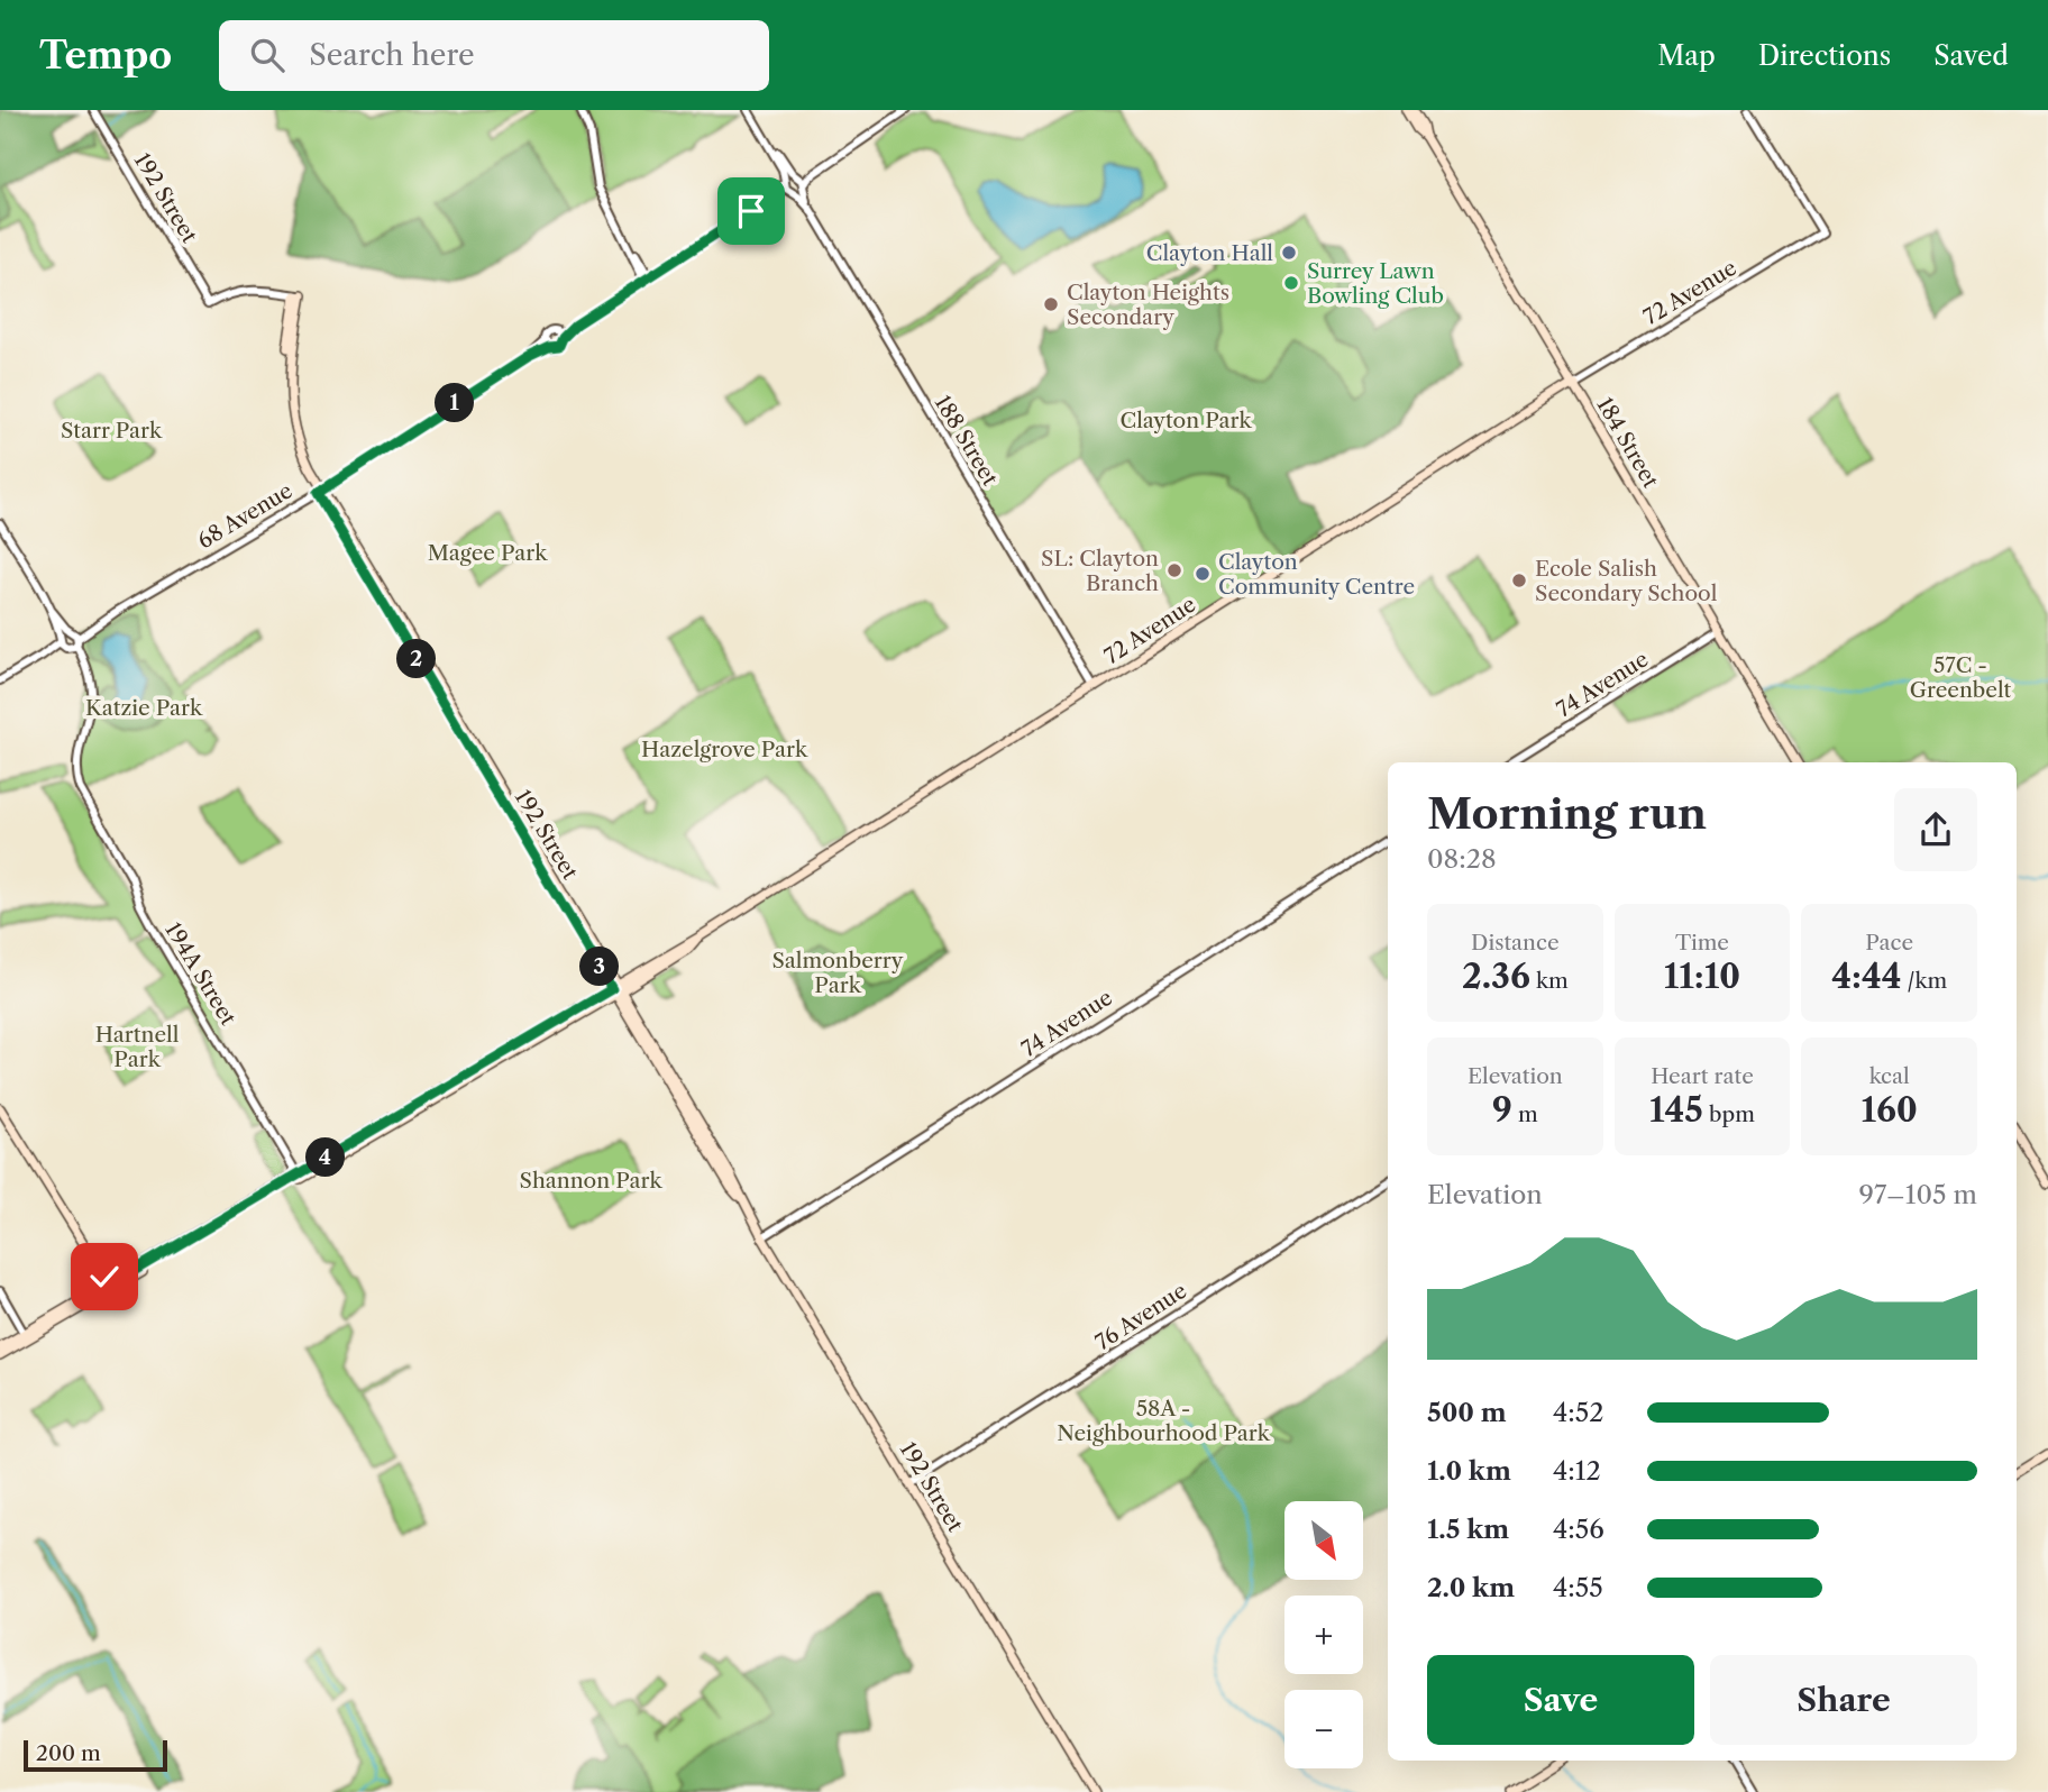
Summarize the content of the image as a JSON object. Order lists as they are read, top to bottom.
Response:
{
  "streets": {
    "main road": ["192 Street", "72 Avenue", "184 Street"],
    "street": [
      "188 Street",
      "68 Avenue",
      "74 Avenue",
      "194A Street",
      "76 Avenue"
    ]
  },
  "crossings": [
    ["192 Street", "72 Avenue"],
    ["192 Street", "68 Avenue"],
    ["192 Street", "74 Avenue"],
    ["192 Street", "76 Avenue"],
    ["72 Avenue", "188 Street"],
    ["72 Avenue", "184 Street"],
    ["72 Avenue", "194A Street"],
    ["184 Street", "74 Avenue"],
    ["68 Avenue", "194A Street"]
  ],
  "parks": [
    "Clayton Park",
    "Starr Park",
    "Magee Park",
    "57C - Greenbelt",
    "Katzie Park",
    "Hazelgrove Park",
    "Salmonberry Park",
    "Hartnell Park",
    "Shannon Park",
    "58A - Neighbourhood Park"
  ],
  "places": [
    "Clayton Hall",
    "Surrey Lawn Bowling Club",
    "Clayton Heights Secondary",
    "SL: Clayton Branch",
    "Clayton Community Centre",
    "Ecole Salish Secondary School"
  ],
  "scale_bar": "200 m",
  "north": "bottom right",
  "page": {
    "header": "Tempo",
    "search": "Search here",
    "nav": ["Map", "Directions", "Saved"],
    "pins": [
      "1",
      "2",
      "3",
      "4"
    ],
    "heading": ["Morning run", "08:28"],
    "stats": [
      ["Distance", "2.36 km"],
      ["Time", "11:10"],
      ["Pace", "4:44 /km"],
      ["Elevation", "9 m"],
      ["Heart rate", "145 bpm"],
      ["kcal", "160"]
    ],
    "chart": ["Elevation", "97–105 m"],
    "list": [
      {
        "name": "500 m",
        "note": "4:52"
      },
      {
        "name": "1.0 km",
        "note": "4:12"
      },
      {
        "name": "1.5 km",
        "note": "4:56"
      },
      {
        "name": "2.0 km",
        "note": "4:55"
      }
    ],
    "map_buttons": ["+", "−"],
    "buttons": ["Save", "Share"],
    "scale": "200 m"
  }
}
